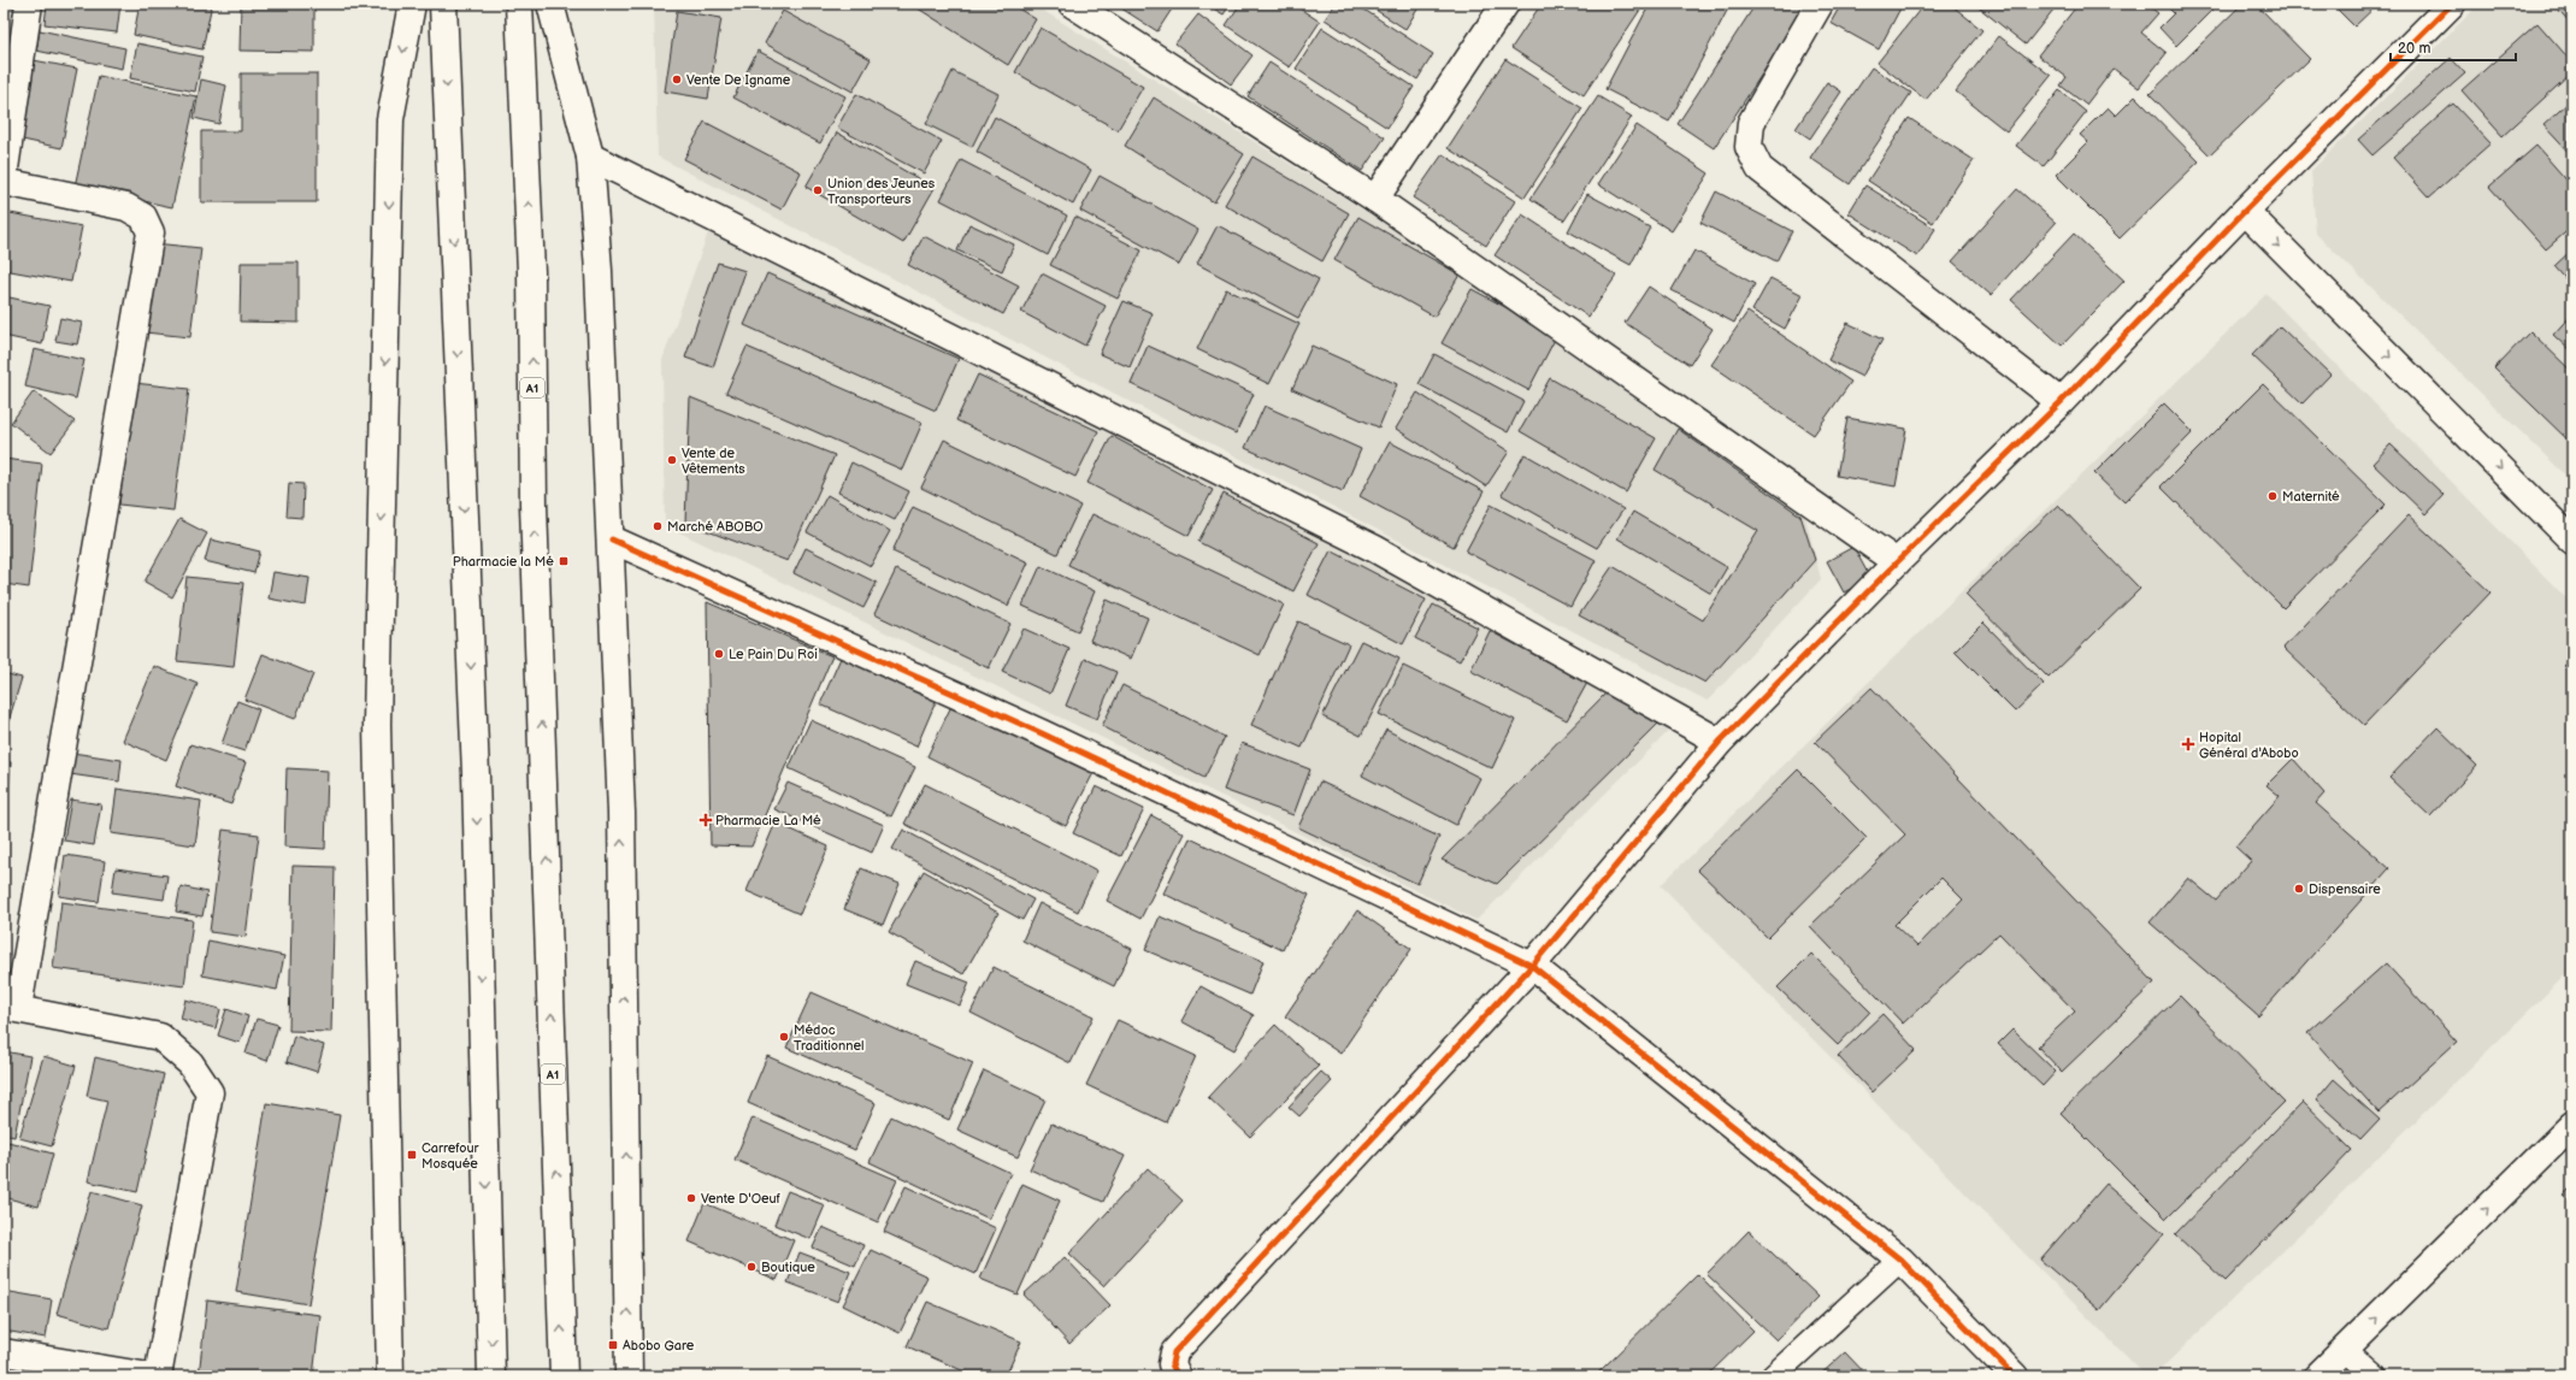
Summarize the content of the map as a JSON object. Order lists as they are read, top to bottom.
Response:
{
  "streets": {
    "street": ["A1"]
  },
  "places": {
    "other": [
      "Vente De Igname",
      "Union des Jeunes Transporteurs",
      "Vente de Vêtements",
      "Maternité",
      "Marché ABOBO",
      "Le Pain Du Roi",
      "Dispensaire",
      "Médoc Traditionnel",
      "Vente D'Oeuf",
      "Boutique"
    ],
    "transit": ["Pharmacie la Mé", "Carrefour Mosquée", "Abobo Gare"],
    "health": ["Hopital Général d'Abobo", "Pharmacie La Mé"]
  },
  "scale_bar": "20 m"
}
